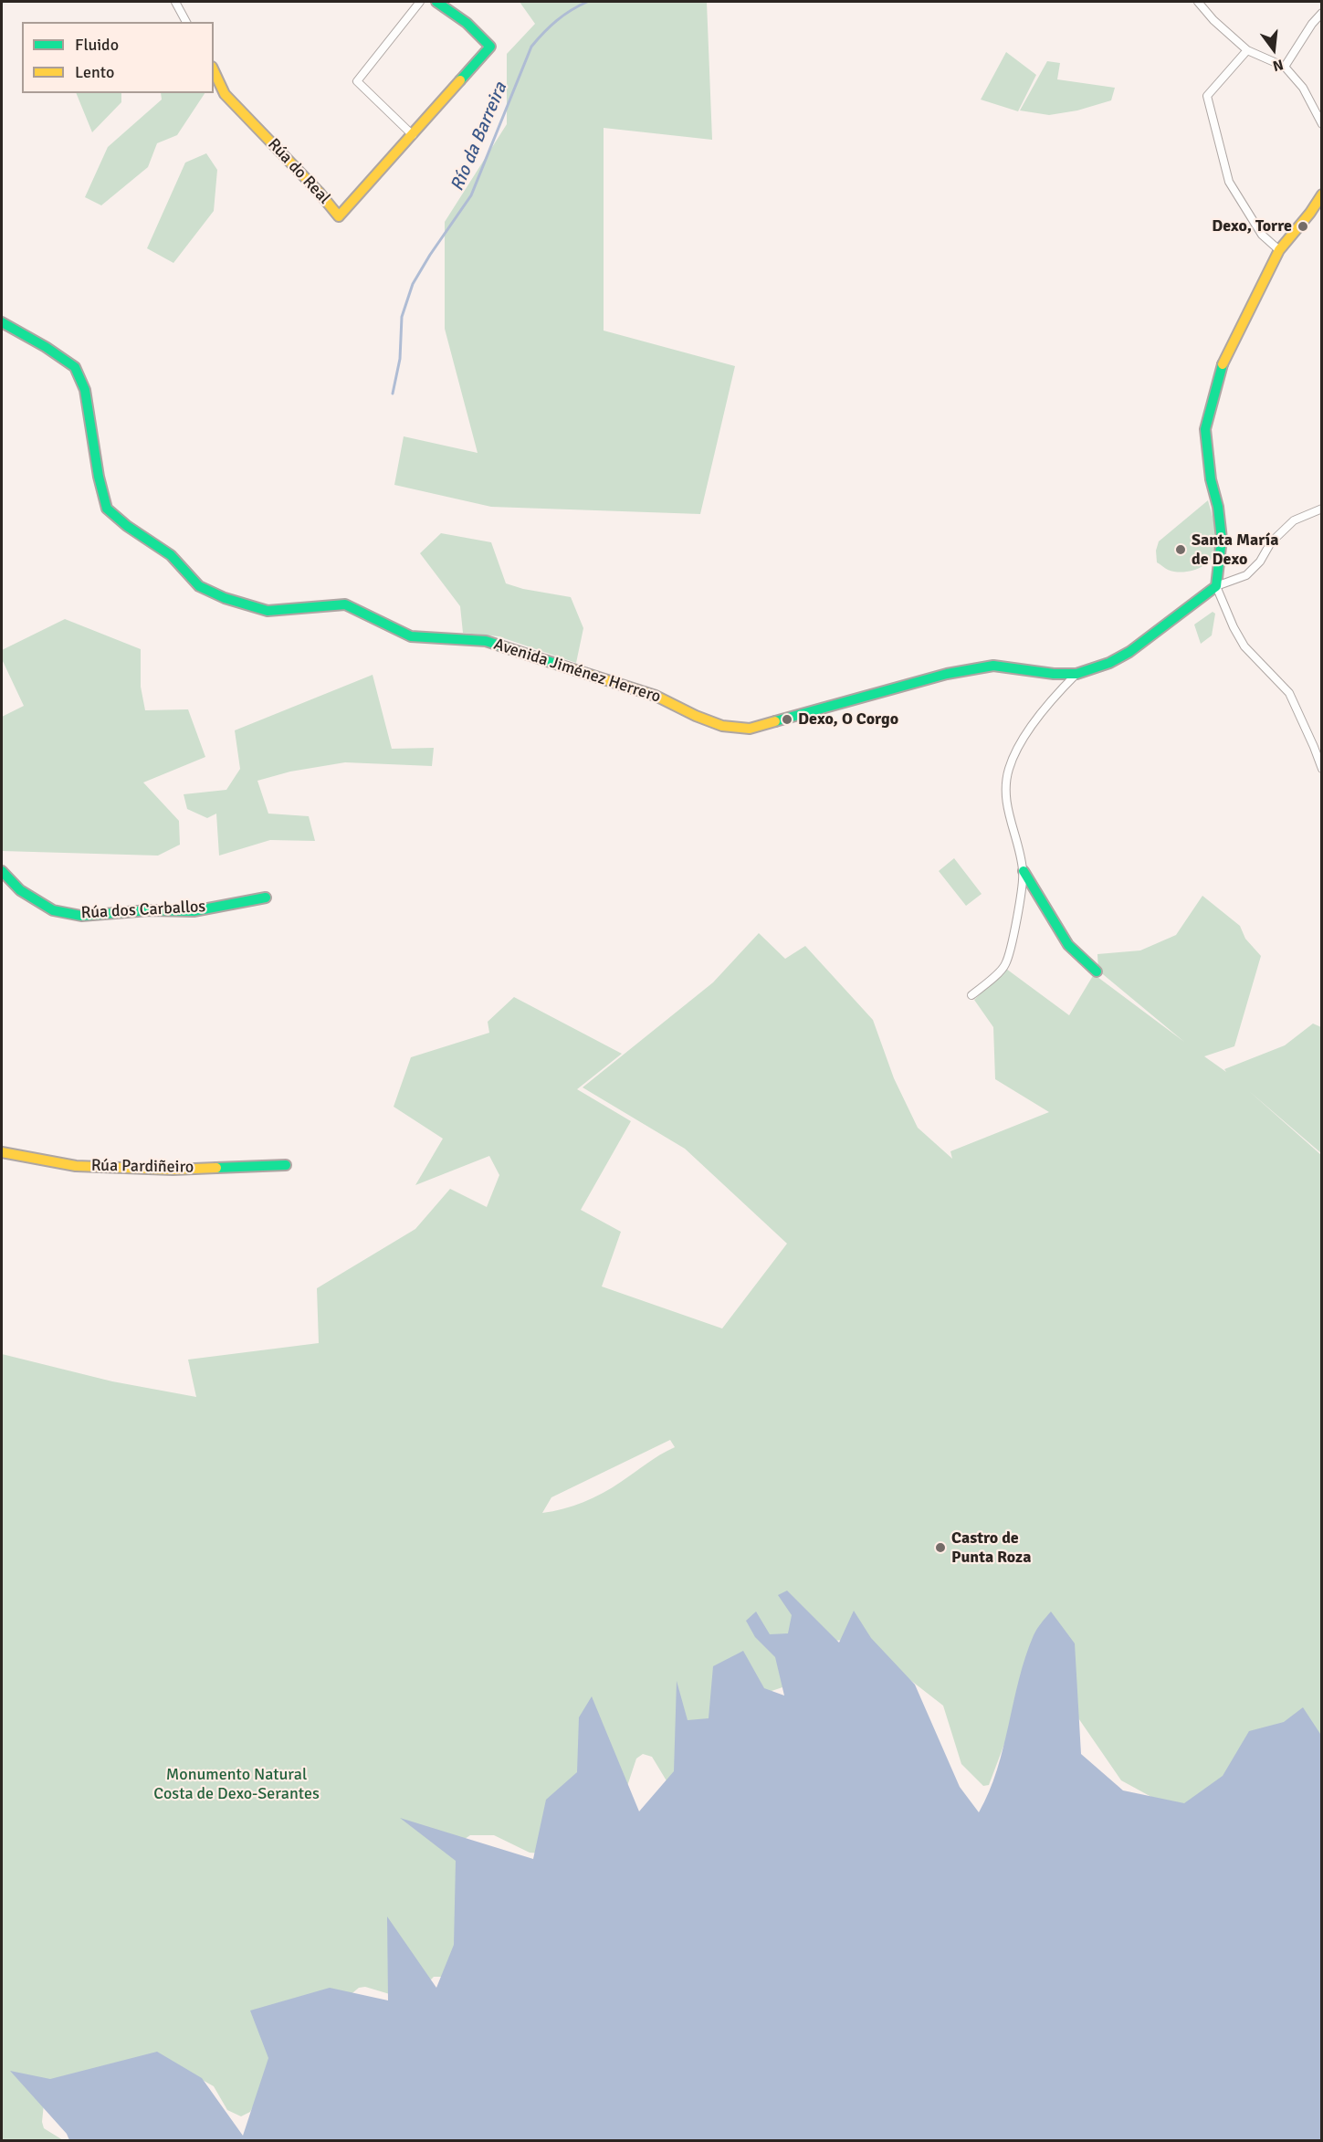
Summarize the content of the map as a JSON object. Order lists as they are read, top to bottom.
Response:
{
  "streets": {
    "street": [
      "Rúa do Real",
      "Avenida Jiménez Herrero",
      "Rúa dos Carballos",
      "Rúa Pardiñeiro"
    ]
  },
  "water": ["Río da Barreira"],
  "parks": ["Monumento Natural Costa de Dexo-Serantes"],
  "places": [
    "Dexo, Torre",
    "Santa María de Dexo",
    "Dexo, O Corgo",
    "Castro de Punta Roza"
  ],
  "legend": ["Fluido", "Lento"],
  "north": "bottom"
}
